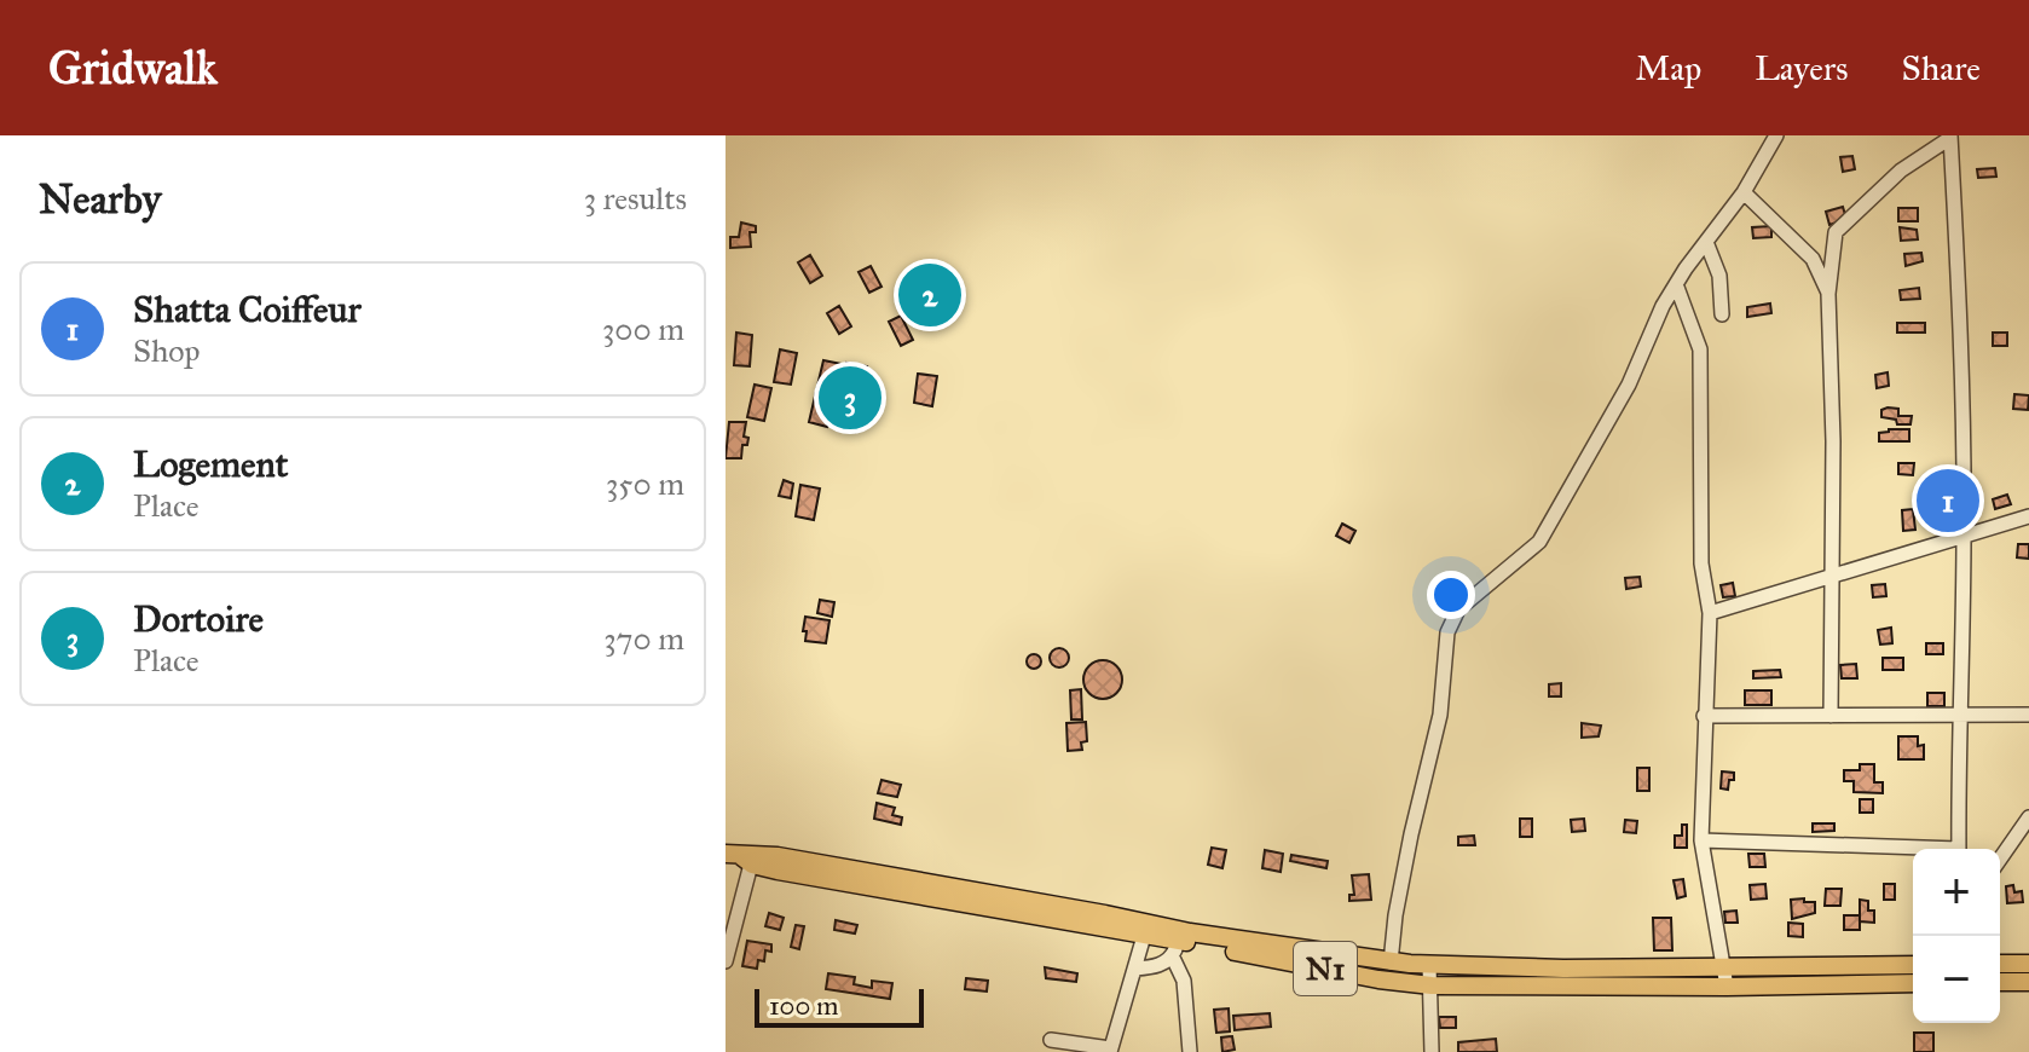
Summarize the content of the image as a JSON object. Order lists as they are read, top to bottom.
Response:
{
  "streets": {
    "main road": ["N1"]
  },
  "scale_bar": "100 m",
  "page": {
    "header": "Gridwalk",
    "nav": ["Map", "Layers", "Share"],
    "heading": ["Nearby", "3 results"],
    "pins": ["2", "3", "1"],
    "list": [
      {
        "mark": "1",
        "name": "Shatta Coiffeur",
        "note": "Shop",
        "value": "300 m"
      },
      {
        "mark": "2",
        "name": "Logement",
        "note": "Place",
        "value": "350 m"
      },
      {
        "mark": "3",
        "name": "Dortoire",
        "note": "Place",
        "value": "370 m"
      }
    ],
    "map_buttons": ["+", "−"],
    "scale": "100 m"
  }
}
